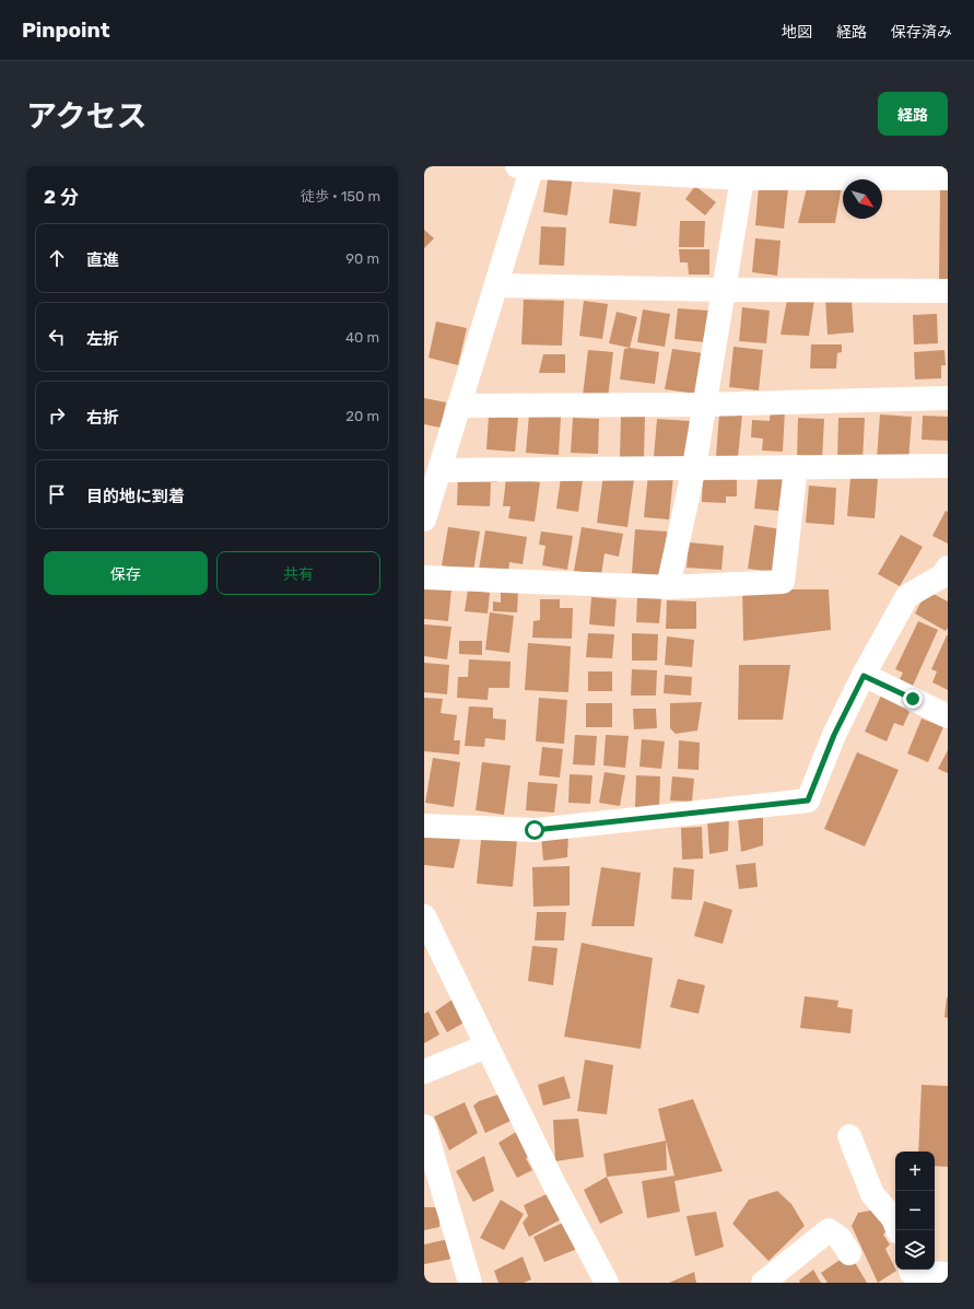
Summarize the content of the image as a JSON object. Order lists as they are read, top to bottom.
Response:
{
  "north": "bottom right",
  "page": {
    "header": "Pinpoint",
    "nav": ["地図", "経路", "保存済み"],
    "title": "アクセス",
    "buttons": [
      "経路",
      ["保存", "共有"]
    ],
    "heading": ["2 分", "徒歩 · 150 m"],
    "list": [
      ["直進", "90 m"],
      ["左折", "40 m"],
      ["右折", "20 m"],
      "目的地に到着"
    ],
    "map_buttons": ["+", "−"]
  }
}
